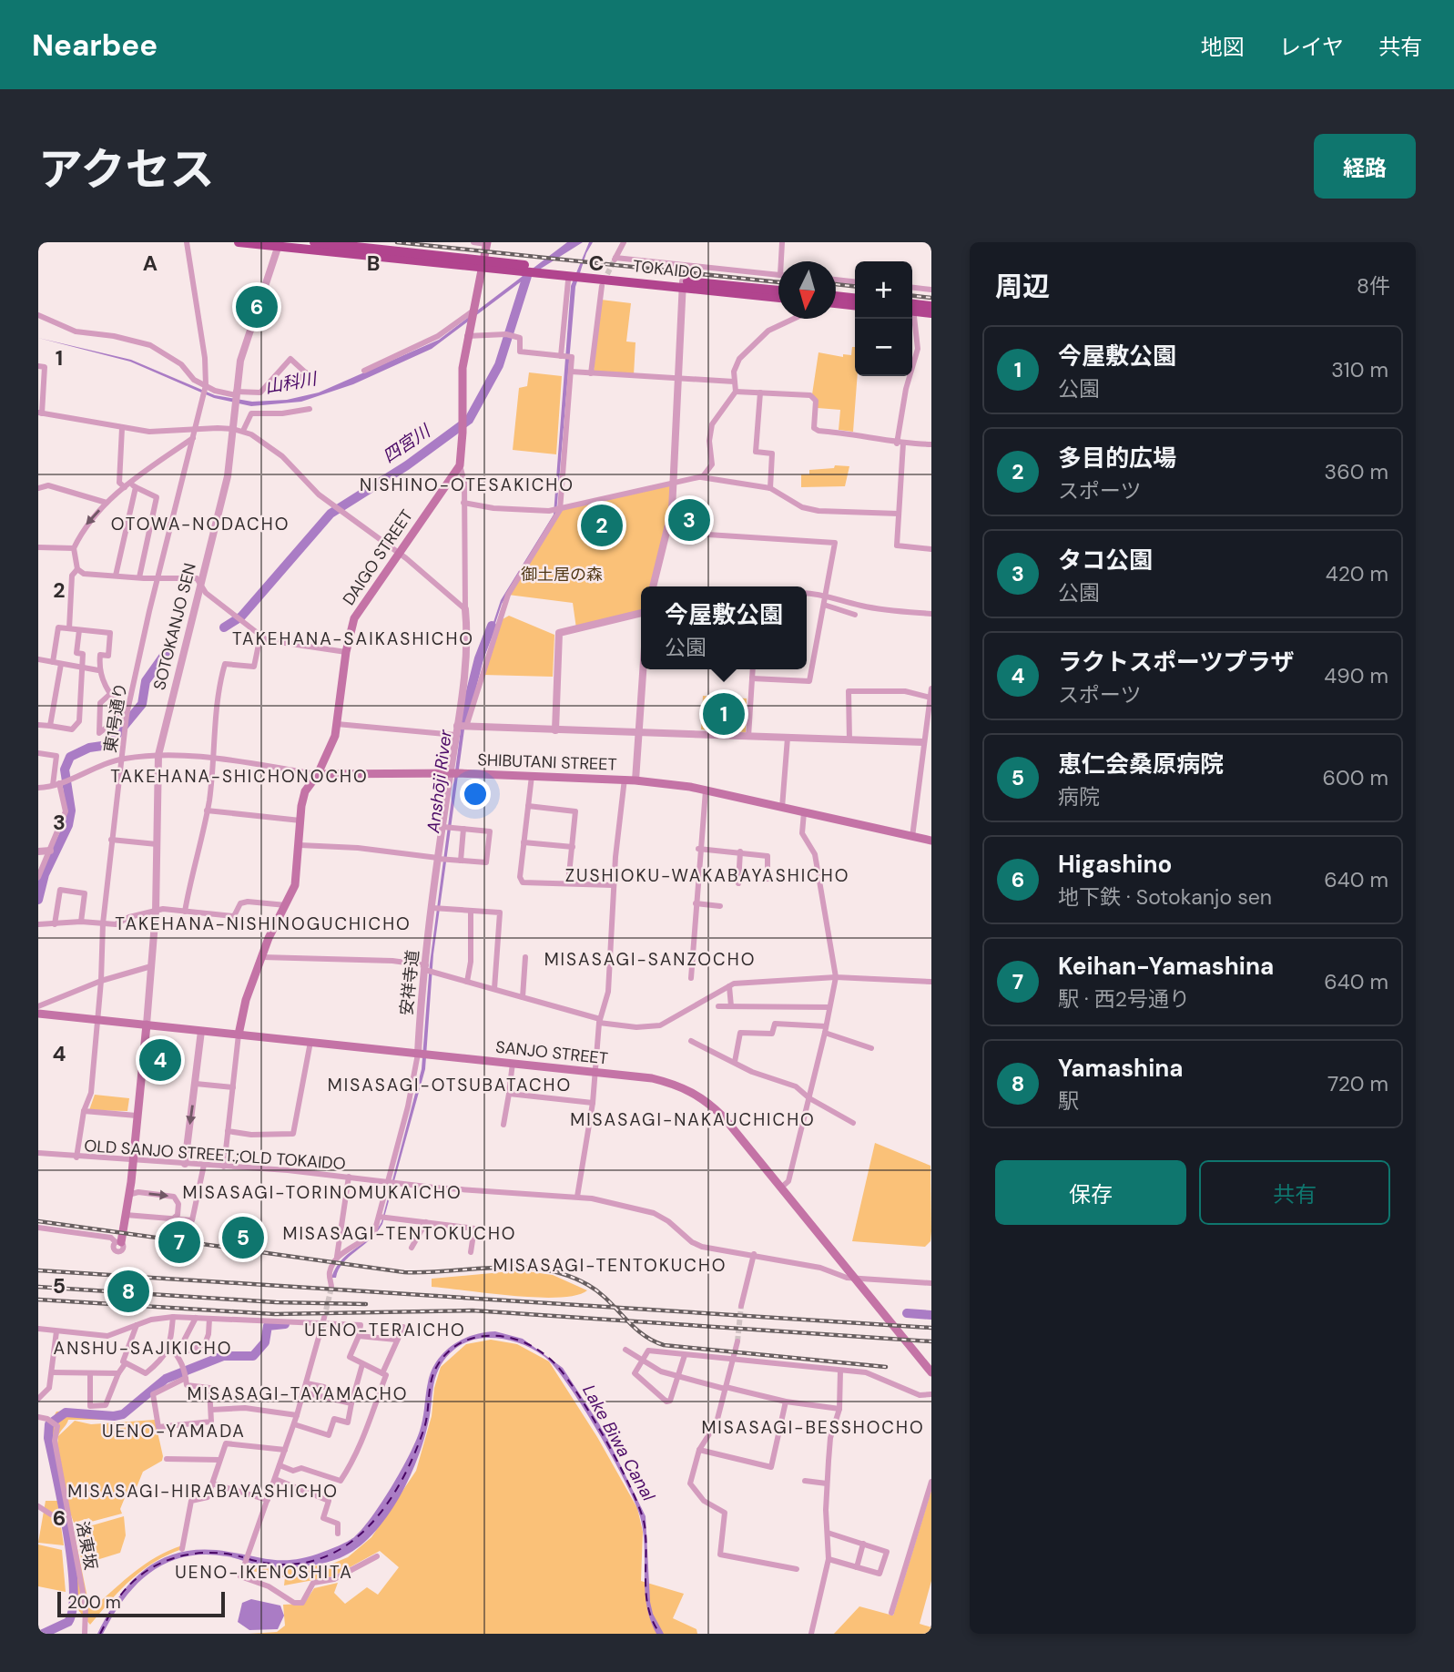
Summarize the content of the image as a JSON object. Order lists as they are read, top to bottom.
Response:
{
  "streets": {
    "highway": ["TOKAIDO"],
    "main road": ["DAIGO STREET", "SHIBUTANI STREET", "SANJO STREET"],
    "street": [
      "SOTOKANJO SEN",
      "東1号通り",
      "安祥寺道",
      "OLD SANJO STREET.;OLD TOKAIDO",
      "洛東坂"
    ]
  },
  "crossings": [
    ["TOKAIDO", "SOTOKANJO SEN"],
    ["DAIGO STREET", "SHIBUTANI STREET"],
    ["DAIGO STREET", "安祥寺道"],
    ["DAIGO STREET", "SANJO STREET"],
    ["SOTOKANJO SEN", "SHIBUTANI STREET"],
    ["SOTOKANJO SEN", "SANJO STREET"],
    ["東1号通り", "SHIBUTANI STREET"],
    ["東1号通り", "SANJO STREET"],
    ["東1号通り", "OLD SANJO STREET.;OLD TOKAIDO"],
    ["SHIBUTANI STREET", "安祥寺道"],
    ["安祥寺道", "SANJO STREET"],
    ["安祥寺道", "OLD SANJO STREET.;OLD TOKAIDO"],
    ["SANJO STREET", "OLD SANJO STREET.;OLD TOKAIDO"]
  ],
  "districts": [
    "NISHINO-OTESAKICHO",
    "OTOWA-NODACHO",
    "TAKEHANA-SAIKASHICHO",
    "TAKEHANA-SHICHONOCHO",
    "ZUSHIOKU-WAKABAYASHICHO",
    "TAKEHANA-NISHINOGUCHICHO",
    "MISASAGI-SANZOCHO",
    "MISASAGI-OTSUBATACHO",
    "MISASAGI-NAKAUCHICHO",
    "MISASAGI-TORINOMUKAICHO",
    "MISASAGI-TENTOKUCHO",
    "MISASAGI-TENTOKUCHO",
    "UENO-TERAICHO",
    "ANSHU-SAJIKICHO",
    "MISASAGI-TAYAMACHO",
    "MISASAGI-BESSHOCHO",
    "UENO-YAMADA",
    "MISASAGI-HIRABAYASHICHO",
    "UENO-IKENOSHITA"
  ],
  "water": [
    "山科川",
    "四宮川",
    "Anshōji River",
    "Lake Biwa Canal"
  ],
  "parks": ["御土居の森"],
  "scale_bar": "200 m",
  "north": "bottom",
  "page": {
    "header": "Nearbee",
    "nav": ["地図", "レイヤ", "共有"],
    "title": "アクセス",
    "buttons": [
      "経路",
      ["保存", "共有"]
    ],
    "heading": ["周辺", "8件"],
    "map_buttons": ["+", "−"],
    "pins": [
      "6",
      "3",
      "2",
      "1",
      "4",
      "5",
      "7",
      "8"
    ],
    "list": [
      {
        "mark": "1",
        "name": "今屋敷公園",
        "note": "公園",
        "value": "310 m"
      },
      {
        "mark": "2",
        "name": "多目的広場",
        "note": "スポーツ",
        "value": "360 m"
      },
      {
        "mark": "3",
        "name": "タコ公園",
        "note": "公園",
        "value": "420 m"
      },
      {
        "mark": "4",
        "name": "ラクトスポーツプラザ",
        "note": "スポーツ",
        "value": "490 m"
      },
      {
        "mark": "5",
        "name": "恵仁会桑原病院",
        "note": "病院",
        "value": "600 m"
      },
      {
        "mark": "6",
        "name": "Higashino",
        "note": "地下鉄 · Sotokanjo sen",
        "value": "640 m"
      },
      {
        "mark": "7",
        "name": "Keihan-Yamashina",
        "note": "駅 · 西2号通り",
        "value": "640 m"
      },
      {
        "mark": "8",
        "name": "Yamashina",
        "note": "駅",
        "value": "720 m"
      }
    ],
    "popup": ["今屋敷公園", "公園"],
    "scale": "200 m"
  },
  "grid": {
    "columns": ["A", "B", "C"],
    "rows": [
      "1",
      "2",
      "3",
      "4",
      "5",
      "6"
    ]
  }
}
